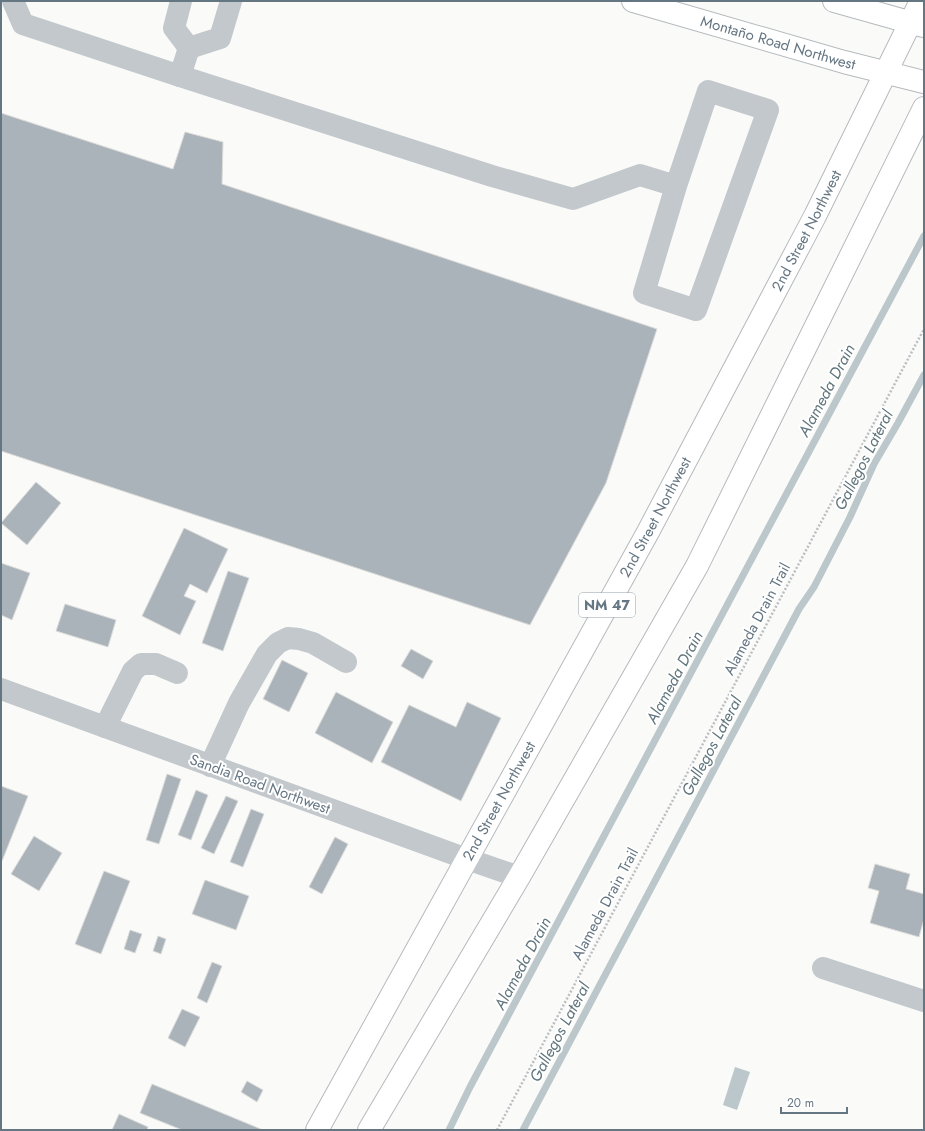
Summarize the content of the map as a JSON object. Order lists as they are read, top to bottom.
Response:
{
  "streets": {
    "main road": ["Montaño Road Northwest", "2nd Street Northwest", "NM 47"],
    "street": ["Sandia Road Northwest"],
    "path": ["Alameda Drain Trail"]
  },
  "crossings": [
    ["Montaño Road Northwest", "2nd Street Northwest"],
    ["2nd Street Northwest", "Sandia Road Northwest"]
  ],
  "water": ["Alameda Drain", "Gallegos Lateral"],
  "scale_bar": "20 m"
}
